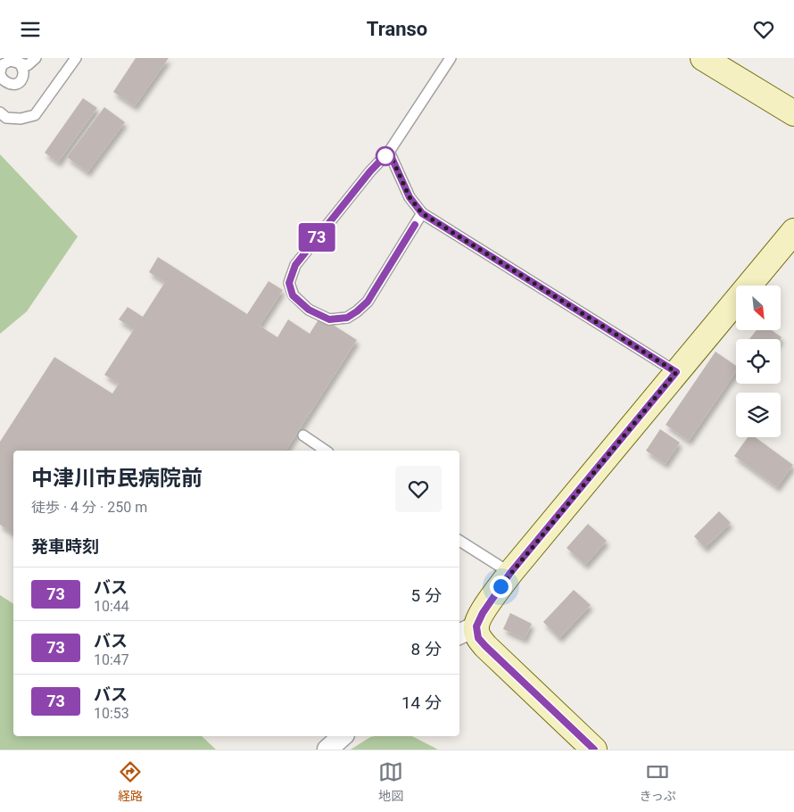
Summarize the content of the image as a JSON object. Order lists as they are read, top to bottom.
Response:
{
  "lines": ["bus line 73"],
  "north": "bottom right",
  "page": {
    "header": "Transo",
    "on_map": "73",
    "heading": [
      ["中津川市民病院前", "徒歩 · 4 分 · 250 m"],
      "発車時刻"
    ],
    "list": [
      {
        "mark": "73",
        "name": "バス",
        "note": "10:44",
        "value": "5 分"
      },
      {
        "mark": "73",
        "name": "バス",
        "note": "10:47",
        "value": "8 分"
      },
      {
        "mark": "73",
        "name": "バス",
        "note": "10:53",
        "value": "14 分"
      }
    ],
    "tabs": ["経路", "地図", "きっぷ"]
  }
}
